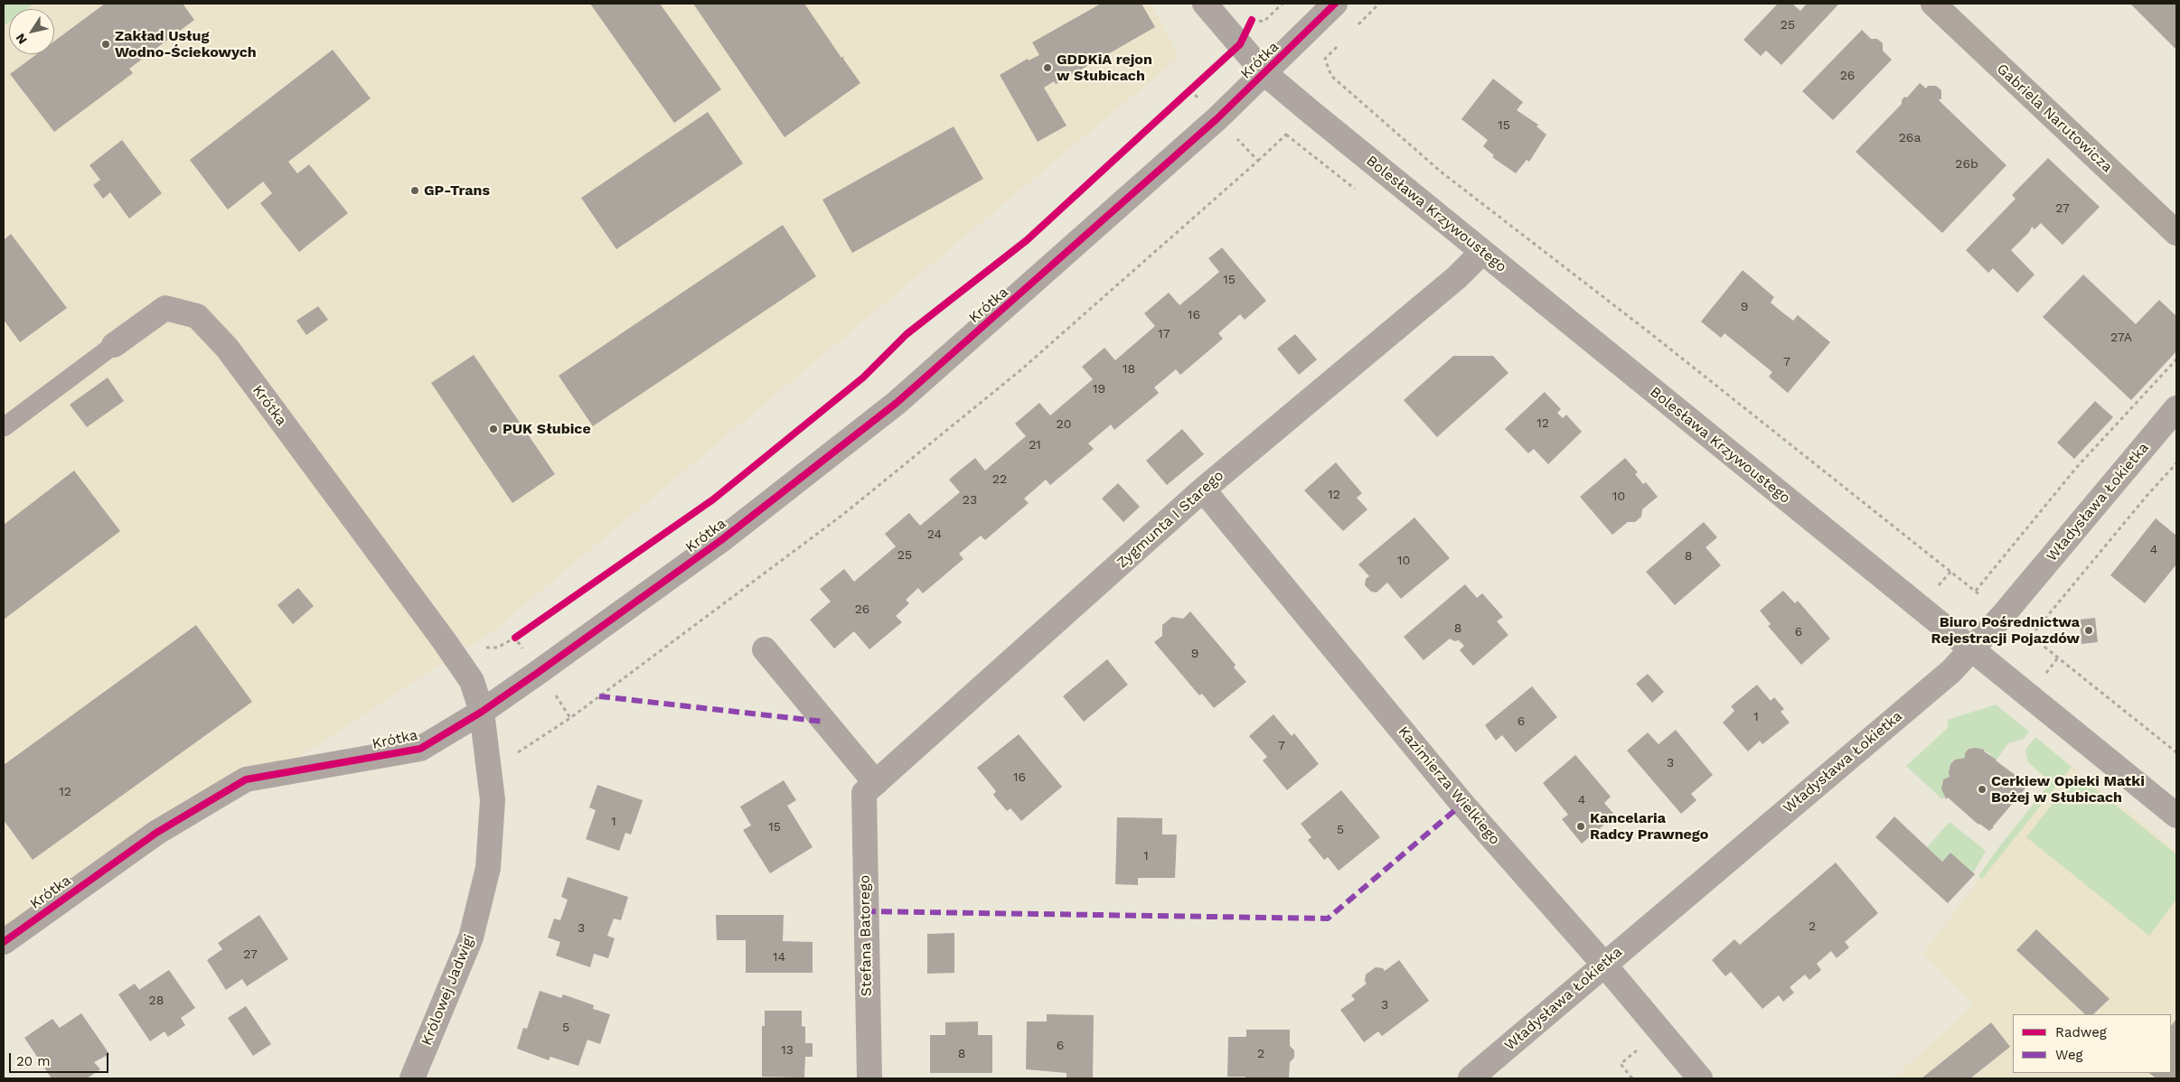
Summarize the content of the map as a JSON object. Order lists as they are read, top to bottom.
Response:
{
  "streets": {
    "street": [
      "Krótka",
      "Gabriela Narutowicza",
      "Bolesława Krzywoustego",
      "Władysława Łokietka",
      "Zygmunta I Starego",
      "Kazimierza Wielkiego",
      "Stefana Batorego",
      "Królowej Jadwigi"
    ]
  },
  "crossings": [
    ["Krótka", "Bolesława Krzywoustego"],
    ["Krótka", "Królowej Jadwigi"],
    ["Bolesława Krzywoustego", "Władysława Łokietka"],
    ["Bolesława Krzywoustego", "Zygmunta I Starego"],
    ["Władysława Łokietka", "Kazimierza Wielkiego"],
    ["Zygmunta I Starego", "Kazimierza Wielkiego"],
    ["Zygmunta I Starego", "Stefana Batorego"]
  ],
  "places": [
    "Zakład Usług Wodno-Ściekowych",
    "GDDKiA rejon w Słubicach",
    "GP-Trans",
    "PUK Słubice",
    "Biuro Pośrednictwa Rejestracji Pojazdów",
    "Cerkiew Opieki Matki Bożej w Słubicach",
    "Kancelaria Radcy Prawnego"
  ],
  "house_numbers": [
    "25",
    "26",
    "15",
    "26a",
    "26b",
    "27",
    "15",
    "9",
    "16",
    "17",
    "27A",
    "7",
    "18",
    "19",
    "12",
    "20",
    "21",
    "22",
    "12",
    "10",
    "23",
    "24",
    "4",
    "25",
    "8",
    "10",
    "26",
    "8",
    "6",
    "9",
    "1",
    "6",
    "7",
    "3",
    "16",
    "12",
    "4",
    "1",
    "15",
    "5",
    "1",
    "2",
    "3",
    "27",
    "14",
    "28",
    "3",
    "5",
    "6",
    "13",
    "8",
    "2"
  ],
  "legend": ["Radweg", "Weg"],
  "scale_bar": "20 m",
  "north": "bottom left"
}
